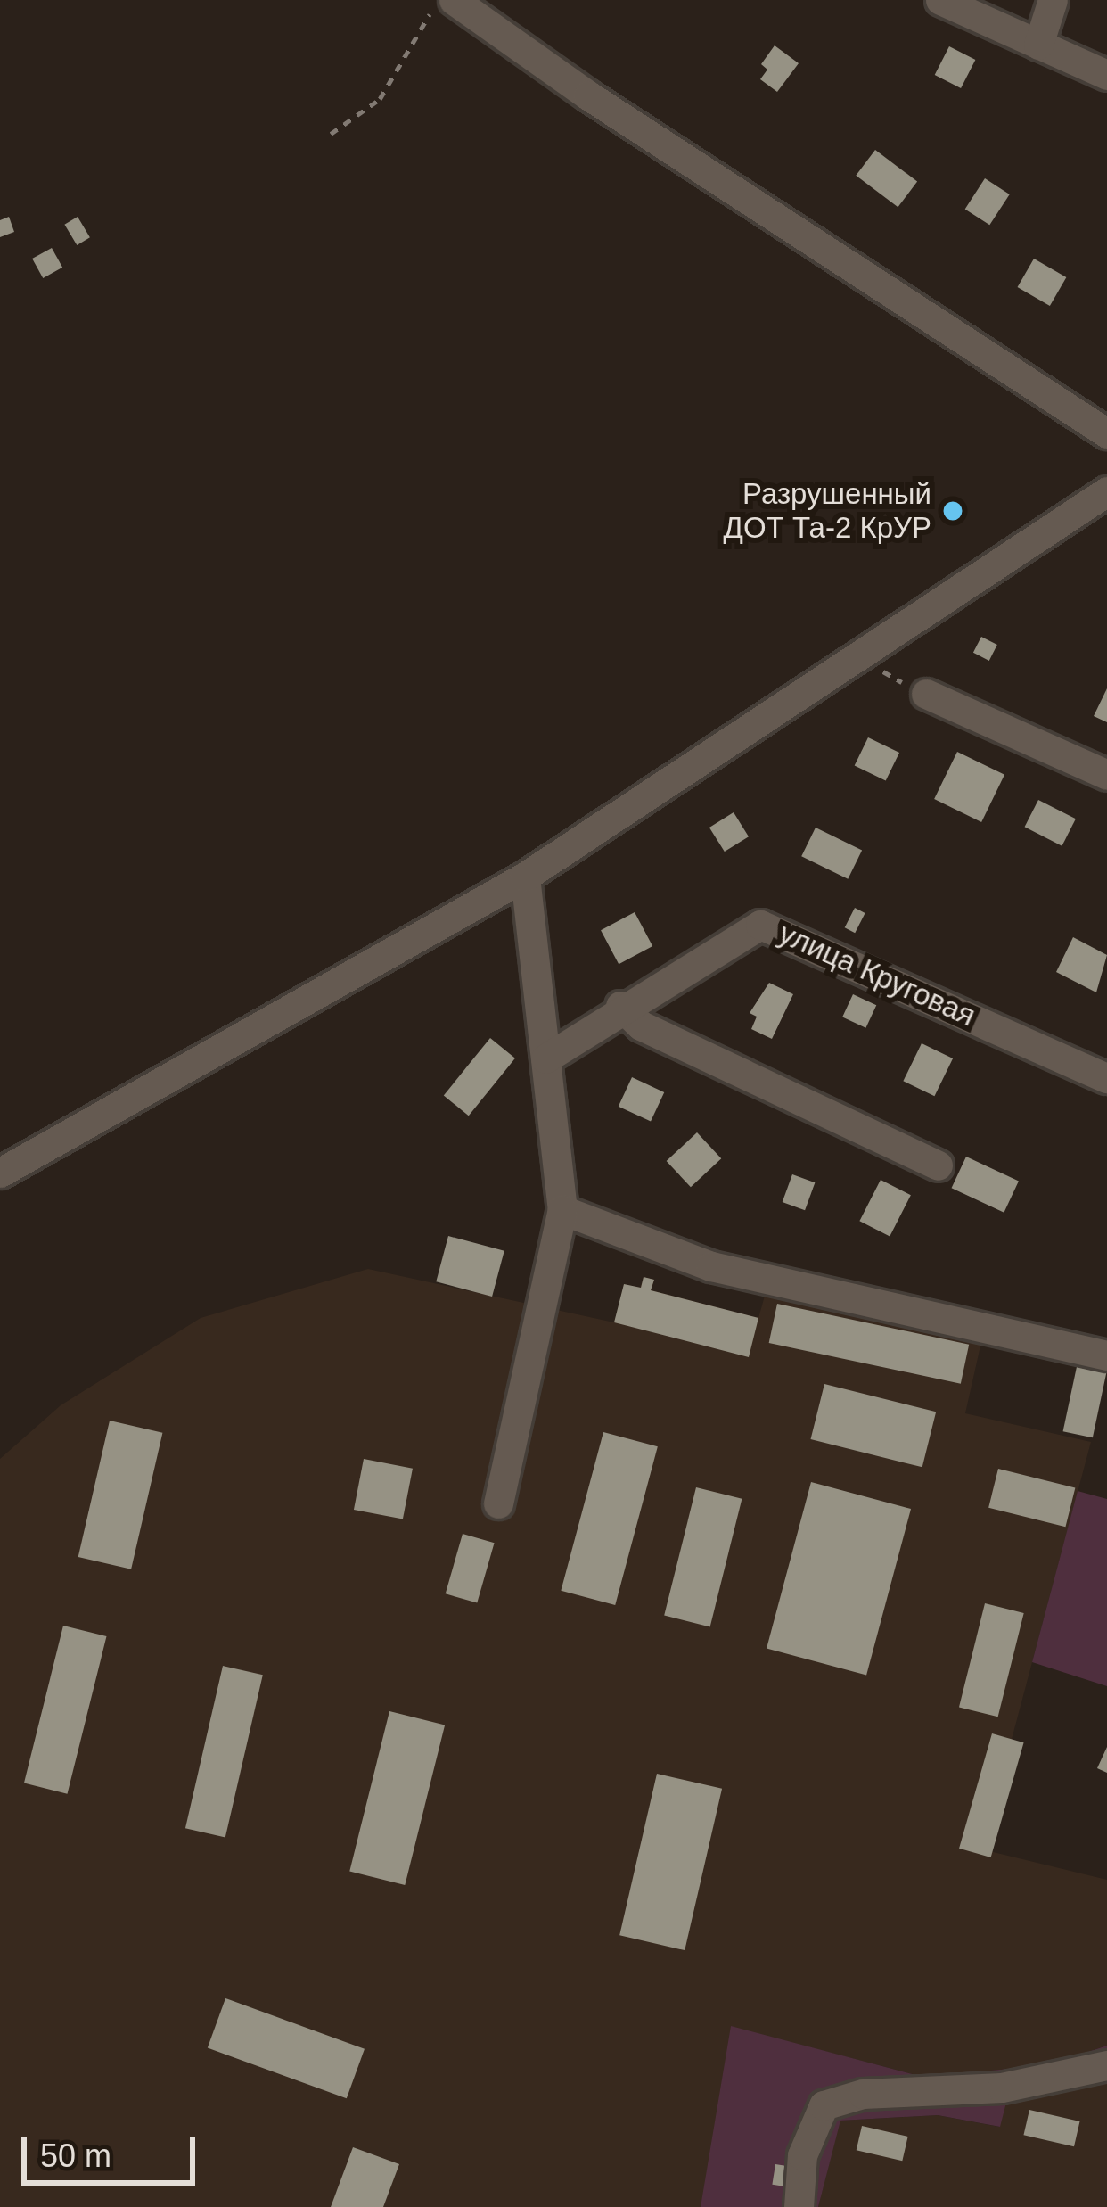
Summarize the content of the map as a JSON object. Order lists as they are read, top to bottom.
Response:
{
  "streets": {
    "street": ["улица Круговая"]
  },
  "places": ["Разрушенный ДОТ Та-2 КрУР"],
  "scale_bar": "50 m"
}
